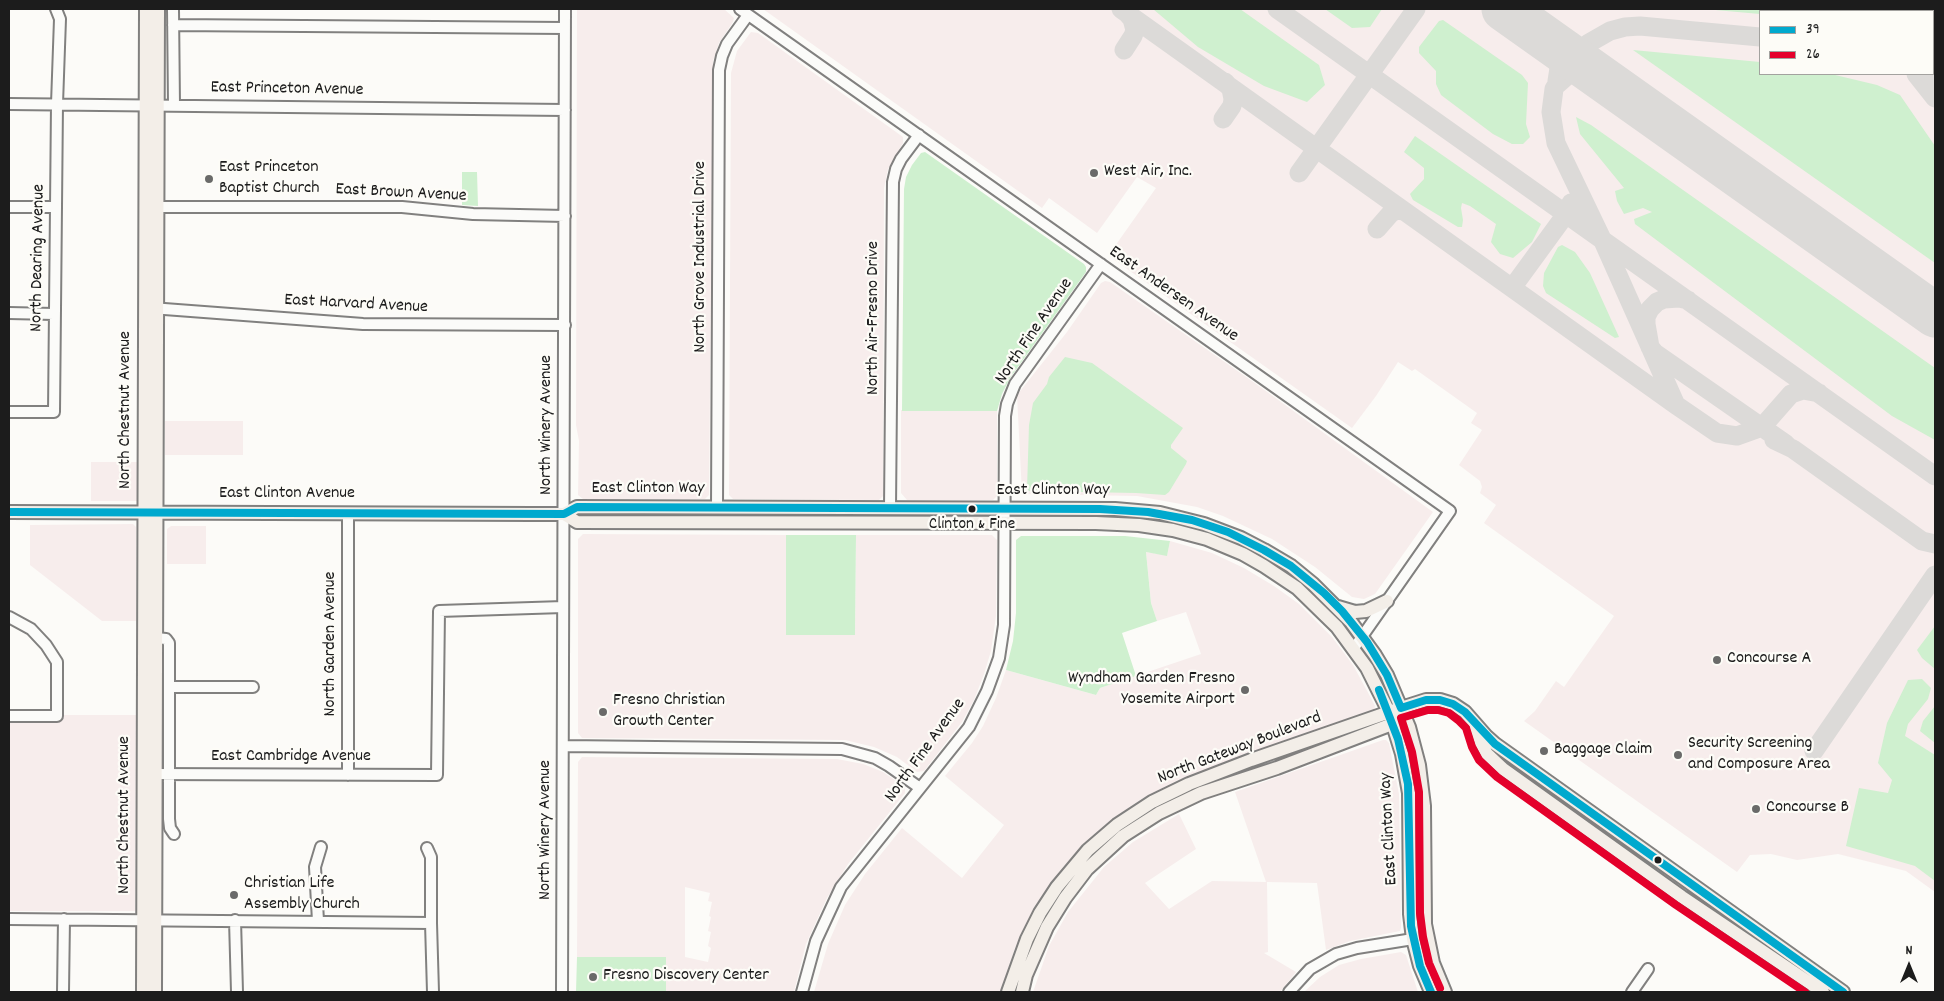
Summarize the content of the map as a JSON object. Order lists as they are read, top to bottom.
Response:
{
  "streets": {
    "main road": [
      "North Chestnut Avenue",
      "East Clinton Way",
      "East Clinton Avenue",
      "North Gateway Boulevard"
    ],
    "street": [
      "East Princeton Avenue",
      "East Brown Avenue",
      "North Grove Industrial Drive",
      "North Dearing Avenue",
      "East Andersen Avenue",
      "East Harvard Avenue",
      "North Air-Fresno Drive",
      "North Fine Avenue",
      "North Winery Avenue",
      "North Garden Avenue",
      "East Cambridge Avenue"
    ]
  },
  "crossings": [
    ["East Princeton Avenue", "North Dearing Avenue"],
    ["East Princeton Avenue", "North Chestnut Avenue"],
    ["East Princeton Avenue", "North Winery Avenue"],
    ["East Brown Avenue", "North Chestnut Avenue"],
    ["East Brown Avenue", "North Winery Avenue"],
    ["North Grove Industrial Drive", "East Andersen Avenue"],
    ["North Grove Industrial Drive", "East Clinton Way"],
    ["East Andersen Avenue", "North Air-Fresno Drive"],
    ["East Andersen Avenue", "North Fine Avenue"],
    ["East Andersen Avenue", "East Clinton Way"],
    ["East Harvard Avenue", "North Chestnut Avenue"],
    ["East Harvard Avenue", "North Winery Avenue"],
    ["North Air-Fresno Drive", "East Clinton Way"],
    ["North Fine Avenue", "East Clinton Way"],
    ["North Chestnut Avenue", "East Clinton Avenue"],
    ["North Chestnut Avenue", "East Cambridge Avenue"],
    ["North Winery Avenue", "East Clinton Way"],
    ["North Winery Avenue", "East Clinton Avenue"],
    ["North Winery Avenue", "East Cambridge Avenue"],
    ["East Clinton Way", "East Clinton Avenue"],
    ["East Clinton Way", "North Gateway Boulevard"],
    ["East Clinton Avenue", "North Garden Avenue"],
    ["North Garden Avenue", "East Cambridge Avenue"]
  ],
  "places": [
    "West Air, Inc.",
    "East Princeton Baptist Church",
    "Clinton & Fine",
    "Concourse A",
    "Wyndham Garden Fresno Yosemite Airport",
    "Fresno Christian Growth Center",
    "Baggage Claim",
    "Security Screening and Composure Area",
    "Concourse B",
    "Christian Life Assembly Church",
    "Fresno Discovery Center"
  ],
  "lines": ["transit line 39", "transit line 26"],
  "legend": ["39", "26"],
  "north": "top"
}
